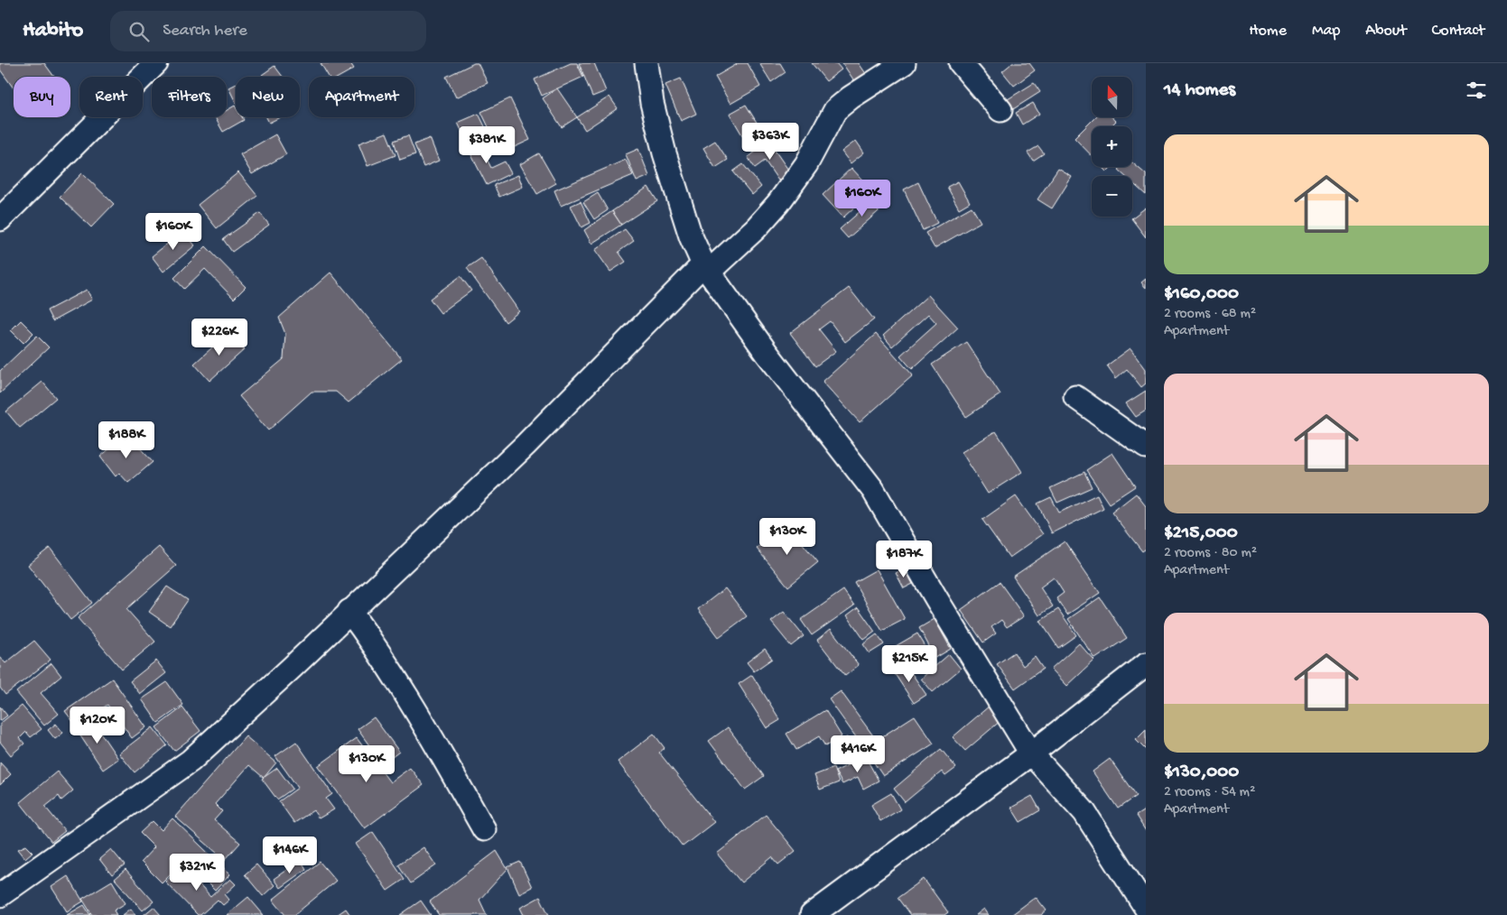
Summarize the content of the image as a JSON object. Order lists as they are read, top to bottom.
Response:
{
  "north": "top",
  "page": {
    "header": "Habito",
    "search": "Search here",
    "nav": [
      "Home",
      "Map",
      "About",
      "Contact"
    ],
    "heading": "14 homes",
    "map_buttons": ["+", "−"],
    "chip": [
      "Buy",
      "Rent",
      "Filters",
      "New",
      "Apartment"
    ],
    "list": [
      {
        "name": "$160,000",
        "note": "2 rooms · 68 m² · Apartment"
      },
      {
        "name": "$215,000",
        "note": "2 rooms · 80 m² · Apartment"
      },
      {
        "name": "$130,000",
        "note": "2 rooms · 54 m² · Apartment"
      }
    ],
    "price": [
      "$363K",
      "$381K",
      "$160K",
      "$160K",
      "$226K",
      "$188K",
      "$130K",
      "$187K",
      "$215K",
      "$120K",
      "$416K",
      "$130K",
      "$146K",
      "$321K"
    ]
  }
}
